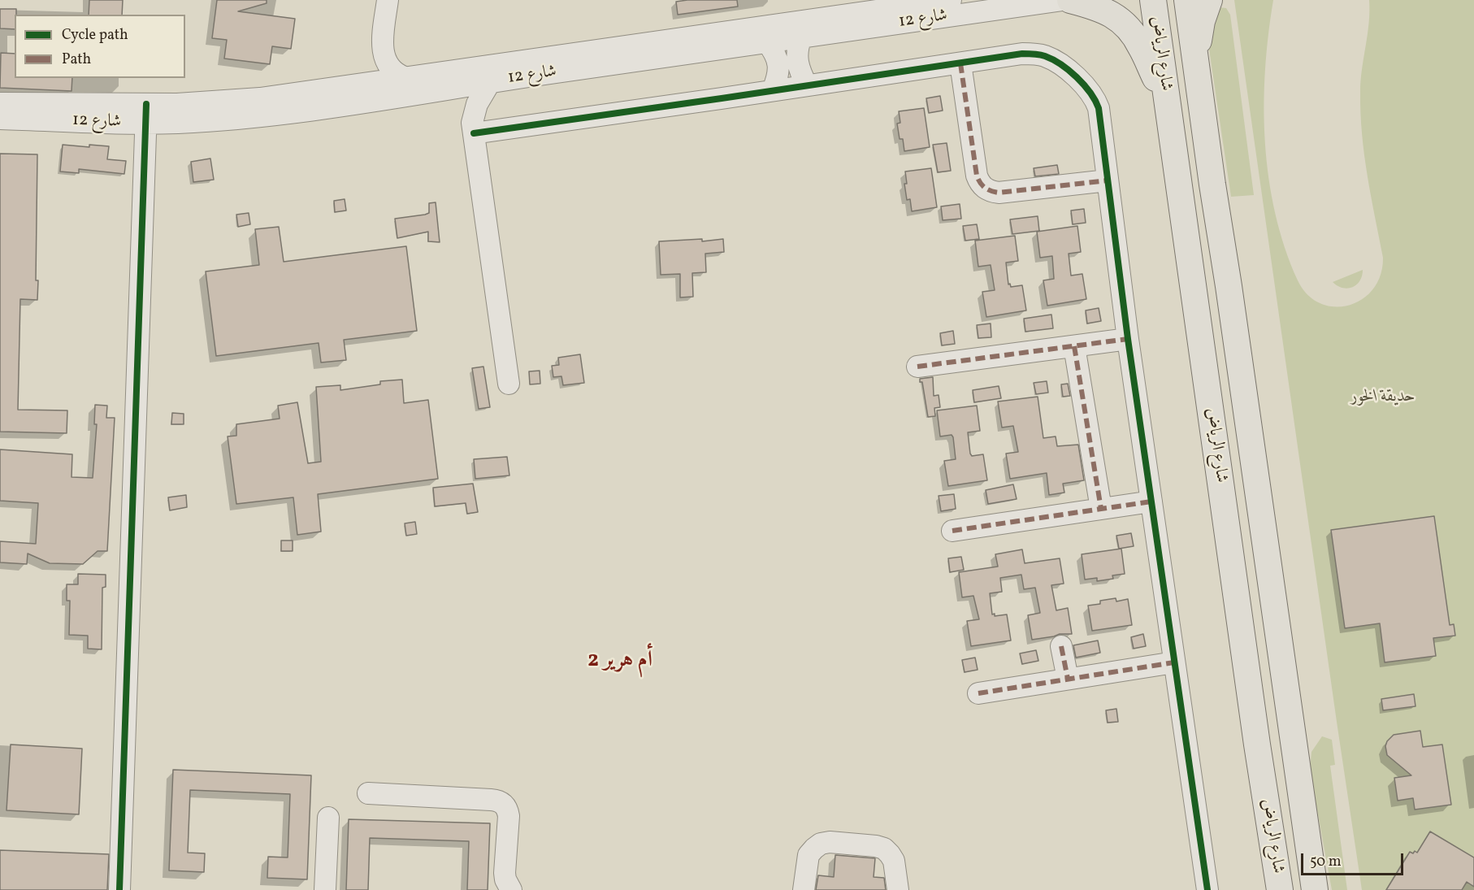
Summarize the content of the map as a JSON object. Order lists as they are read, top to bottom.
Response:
{
  "streets": {
    "main road": ["شارع الرياض"],
    "street": ["شارع 12"]
  },
  "districts": ["أم هرير 2"],
  "parks": ["حديقة الخور"],
  "legend": ["Cycle path", "Path"],
  "scale_bar": "50 m"
}
